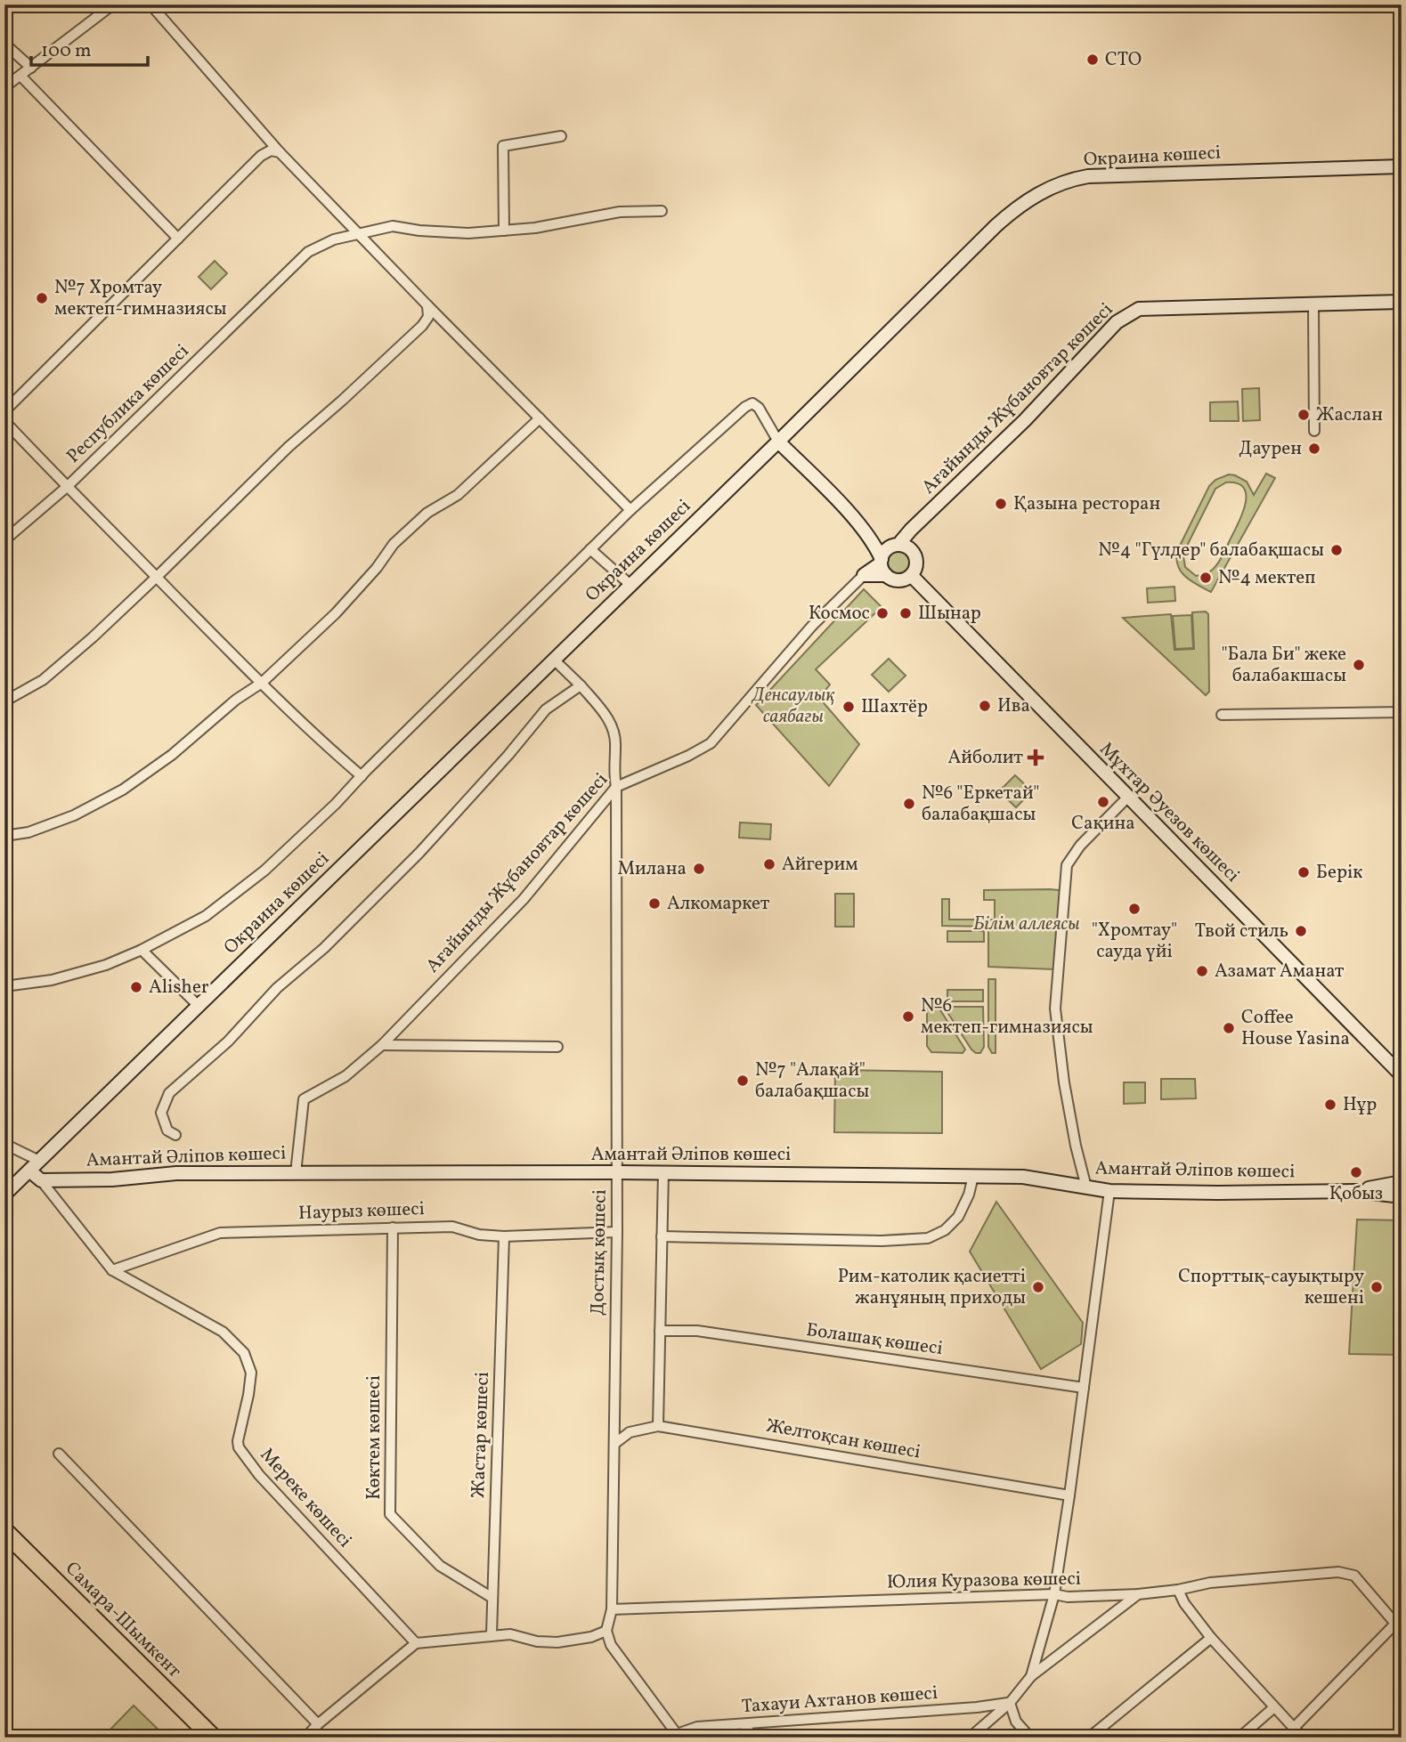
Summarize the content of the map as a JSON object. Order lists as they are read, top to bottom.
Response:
{
  "streets": {
    "highway": ["Самара-Шымкент"],
    "main road": [
      "Окраина көшесі",
      "Ағайынды Жұбановтар көшесі",
      "Мұхтар Әуезов көшесі",
      "Амантай Әліпов көшесі"
    ],
    "street": [
      "Республика көшесі",
      "Наурыз көшесі",
      "Достық көшесі",
      "Болашақ көшесі",
      "Жастар көшесі",
      "Көктем көшесі",
      "Желтоқсан көшесі",
      "Мереке көшесі",
      "Юлия Куразова көшесі",
      "Тахауи Ахтанов көшесі"
    ]
  },
  "crossings": [
    ["Окраина көшесі", "Достық көшесі"],
    ["Ағайынды Жұбановтар көшесі", "Амантай Әліпов көшесі"],
    ["Ағайынды Жұбановтар көшесі", "Достық көшесі"],
    ["Амантай Әліпов көшесі", "Достық көшесі"],
    ["Амантай Әліпов көшесі", "Мереке көшесі"],
    ["Наурыз көшесі", "Достық көшесі"],
    ["Наурыз көшесі", "Жастар көшесі"],
    ["Наурыз көшесі", "Көктем көшесі"],
    ["Наурыз көшесі", "Мереке көшесі"],
    ["Достық көшесі", "Желтоқсан көшесі"],
    ["Достық көшесі", "Юлия Куразова көшесі"],
    ["Жастар көшесі", "Көктем көшесі"]
  ],
  "parks": ["Денсаулық саябағы", "Білім аллеясы"],
  "places": {
    "other": [
      "СТО",
      "№7 Хромтау мектеп-гимназиясы",
      "Жаслан",
      "Даурен",
      "Қазына ресторан",
      "№4 \"Гүлдер\" балабақшасы",
      "№4 мектеп",
      "Космос",
      "Шынар",
      "\"Бала Би\" жеке балабакшасы",
      "Ива",
      "Шахтёр",
      "Сақина",
      "№6 \"Еркетай\" балабақшасы",
      "Айгерим",
      "Милана",
      "Берік",
      "Алкомаркет",
      "\"Хромтау\" сауда үйі",
      "Твой стиль",
      "Азамат Аманат",
      "Alisher",
      "№6 мектеп-гимназиясы",
      "Coffee House Yasina",
      "№7 \"Алақай\" балабақшасы",
      "Нұр",
      "Қобыз",
      "Рим-католик қасиетті жанұяның приходы",
      "Спорттық-сауықтыру кешені"
    ],
    "health": ["Айболит"]
  },
  "scale_bar": "100 m"
}
